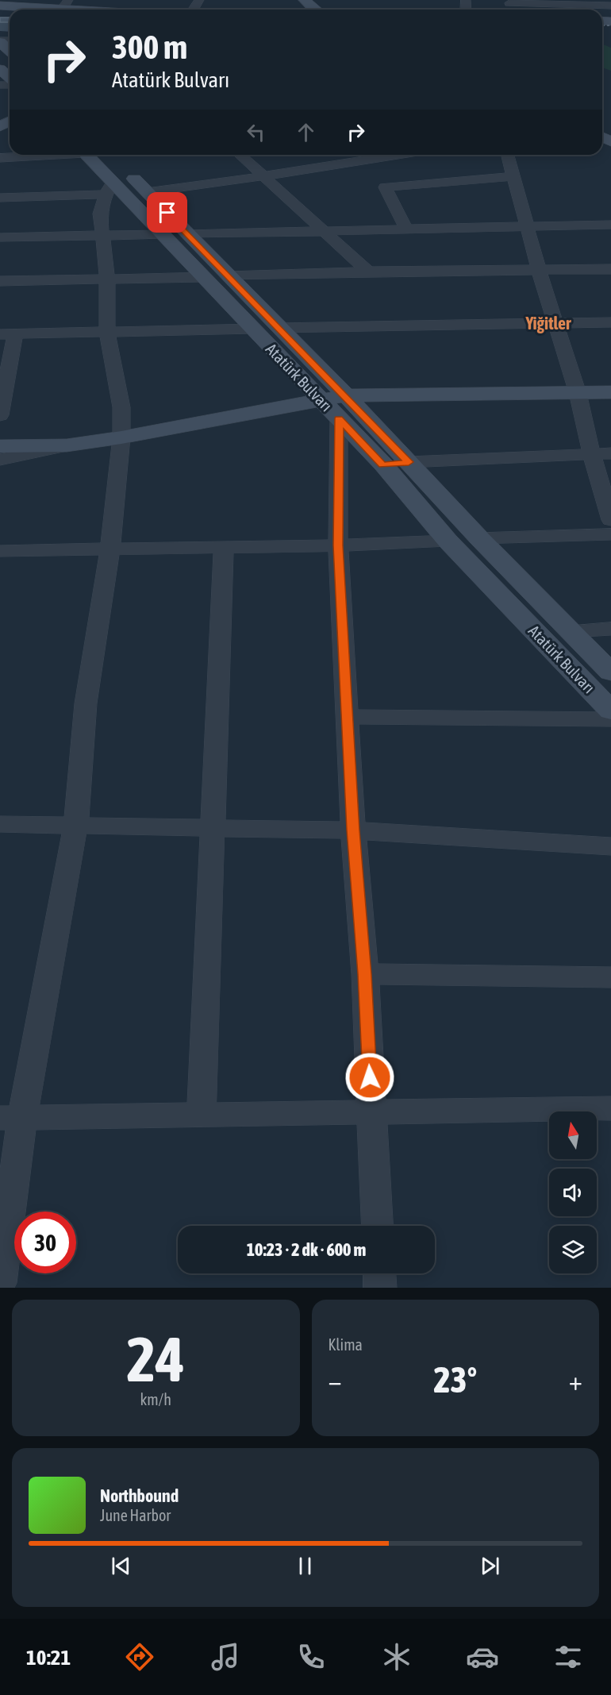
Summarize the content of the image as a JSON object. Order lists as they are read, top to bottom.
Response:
{
  "streets": {
    "main road": ["Atatürk Bulvarı"]
  },
  "districts": ["Yiğitler"],
  "north": "top",
  "page": {
    "turn": ["300 m", "Atatürk Bulvarı"],
    "limit": "30",
    "trip": "10:23 · 2 dk · 600 m",
    "tile": [
      ["24", "km/h"],
      "Klima"
    ],
    "heat": ["−", "23°", "+"],
    "song": ["Northbound", "June Harbor"],
    "tabs": "10:21"
  }
}
